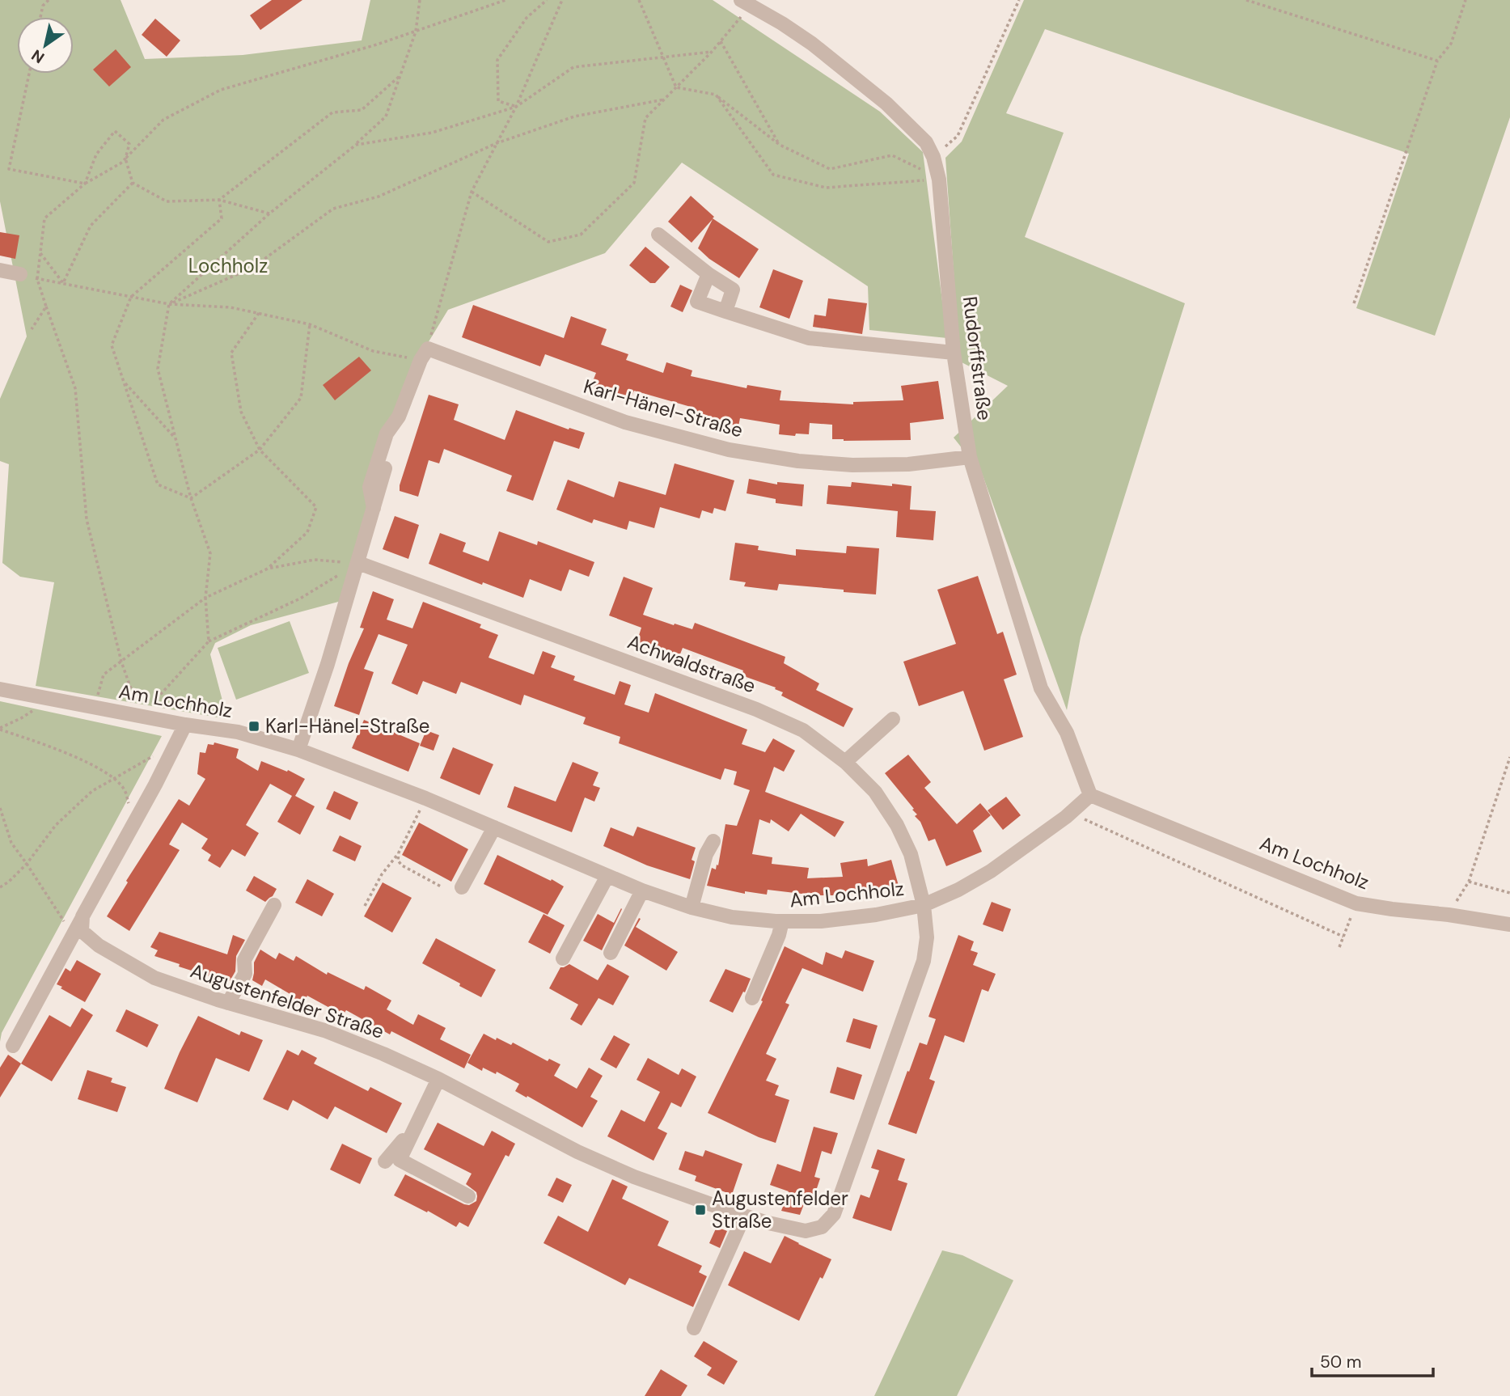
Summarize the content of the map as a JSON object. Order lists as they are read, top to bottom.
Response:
{
  "streets": {
    "street": [
      "Rudorffstraße",
      "Karl-Hänel-Straße",
      "Achwaldstraße",
      "Am Lochholz",
      "Augustenfelder Straße"
    ]
  },
  "crossings": [
    ["Rudorffstraße", "Karl-Hänel-Straße"],
    ["Rudorffstraße", "Am Lochholz"],
    ["Achwaldstraße", "Am Lochholz"],
    ["Achwaldstraße", "Augustenfelder Straße"],
    ["Am Lochholz", "Augustenfelder Straße"]
  ],
  "parks": ["Lochholz"],
  "places": {
    "transit": ["Karl-Hänel-Straße", "Augustenfelder Straße"]
  },
  "scale_bar": "50 m",
  "north": "bottom left"
}
